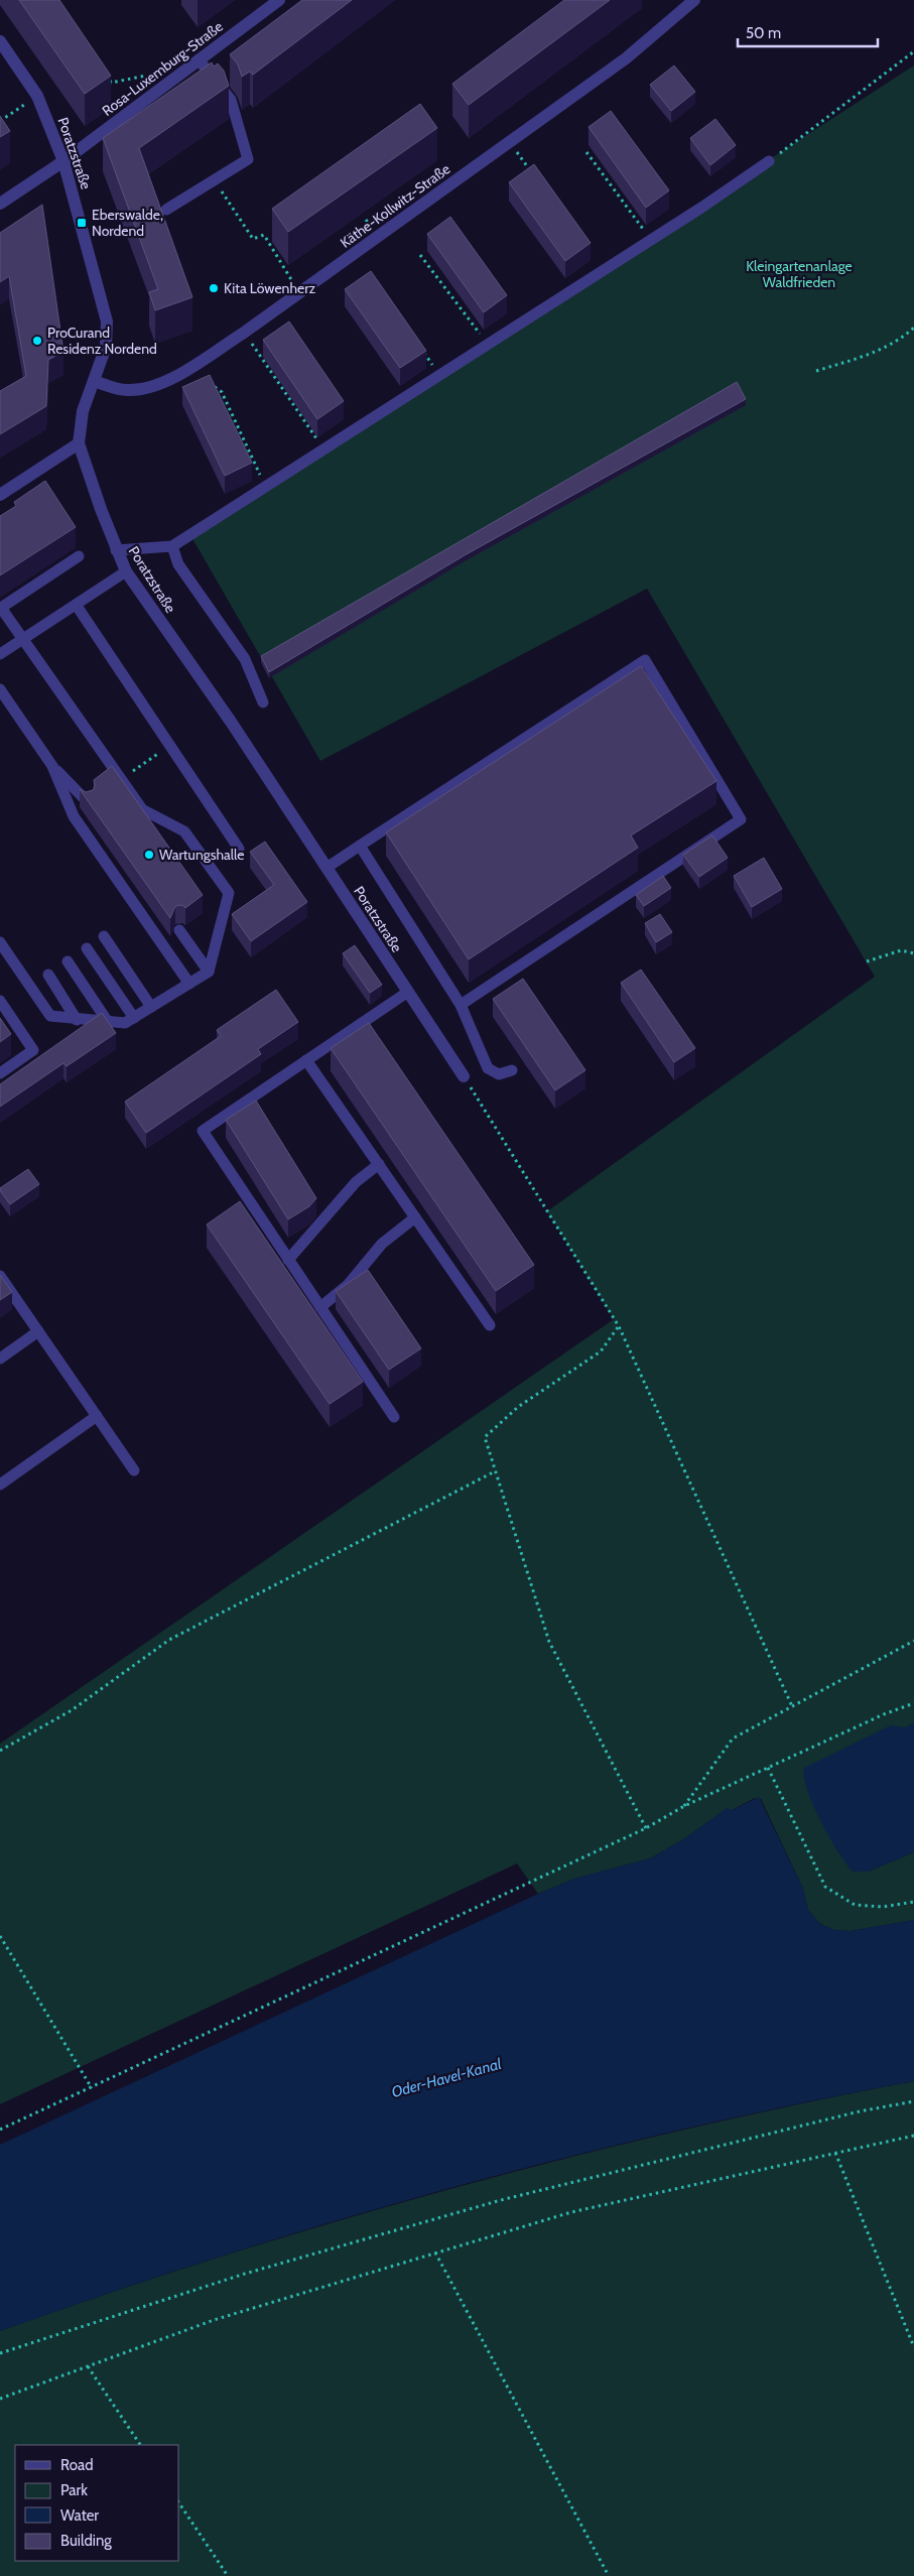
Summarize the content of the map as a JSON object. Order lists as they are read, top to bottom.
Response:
{
  "streets": {
    "street": ["Rosa-Luxemburg-Straße", "Poratzstraße", "Käthe-Kollwitz-Straße"]
  },
  "crossings": [
    ["Rosa-Luxemburg-Straße", "Poratzstraße"],
    ["Poratzstraße", "Käthe-Kollwitz-Straße"]
  ],
  "water": ["Oder-Havel-Kanal"],
  "parks": ["Kleingartenanlage Waldfrieden"],
  "places": {
    "transit": ["Eberswalde, Nordend"],
    "other": ["Kita Löwenherz", "ProCurand Residenz Nordend", "Wartungshalle"]
  },
  "legend": [
    "Road",
    "Park",
    "Water",
    "Building"
  ],
  "scale_bar": "50 m"
}
